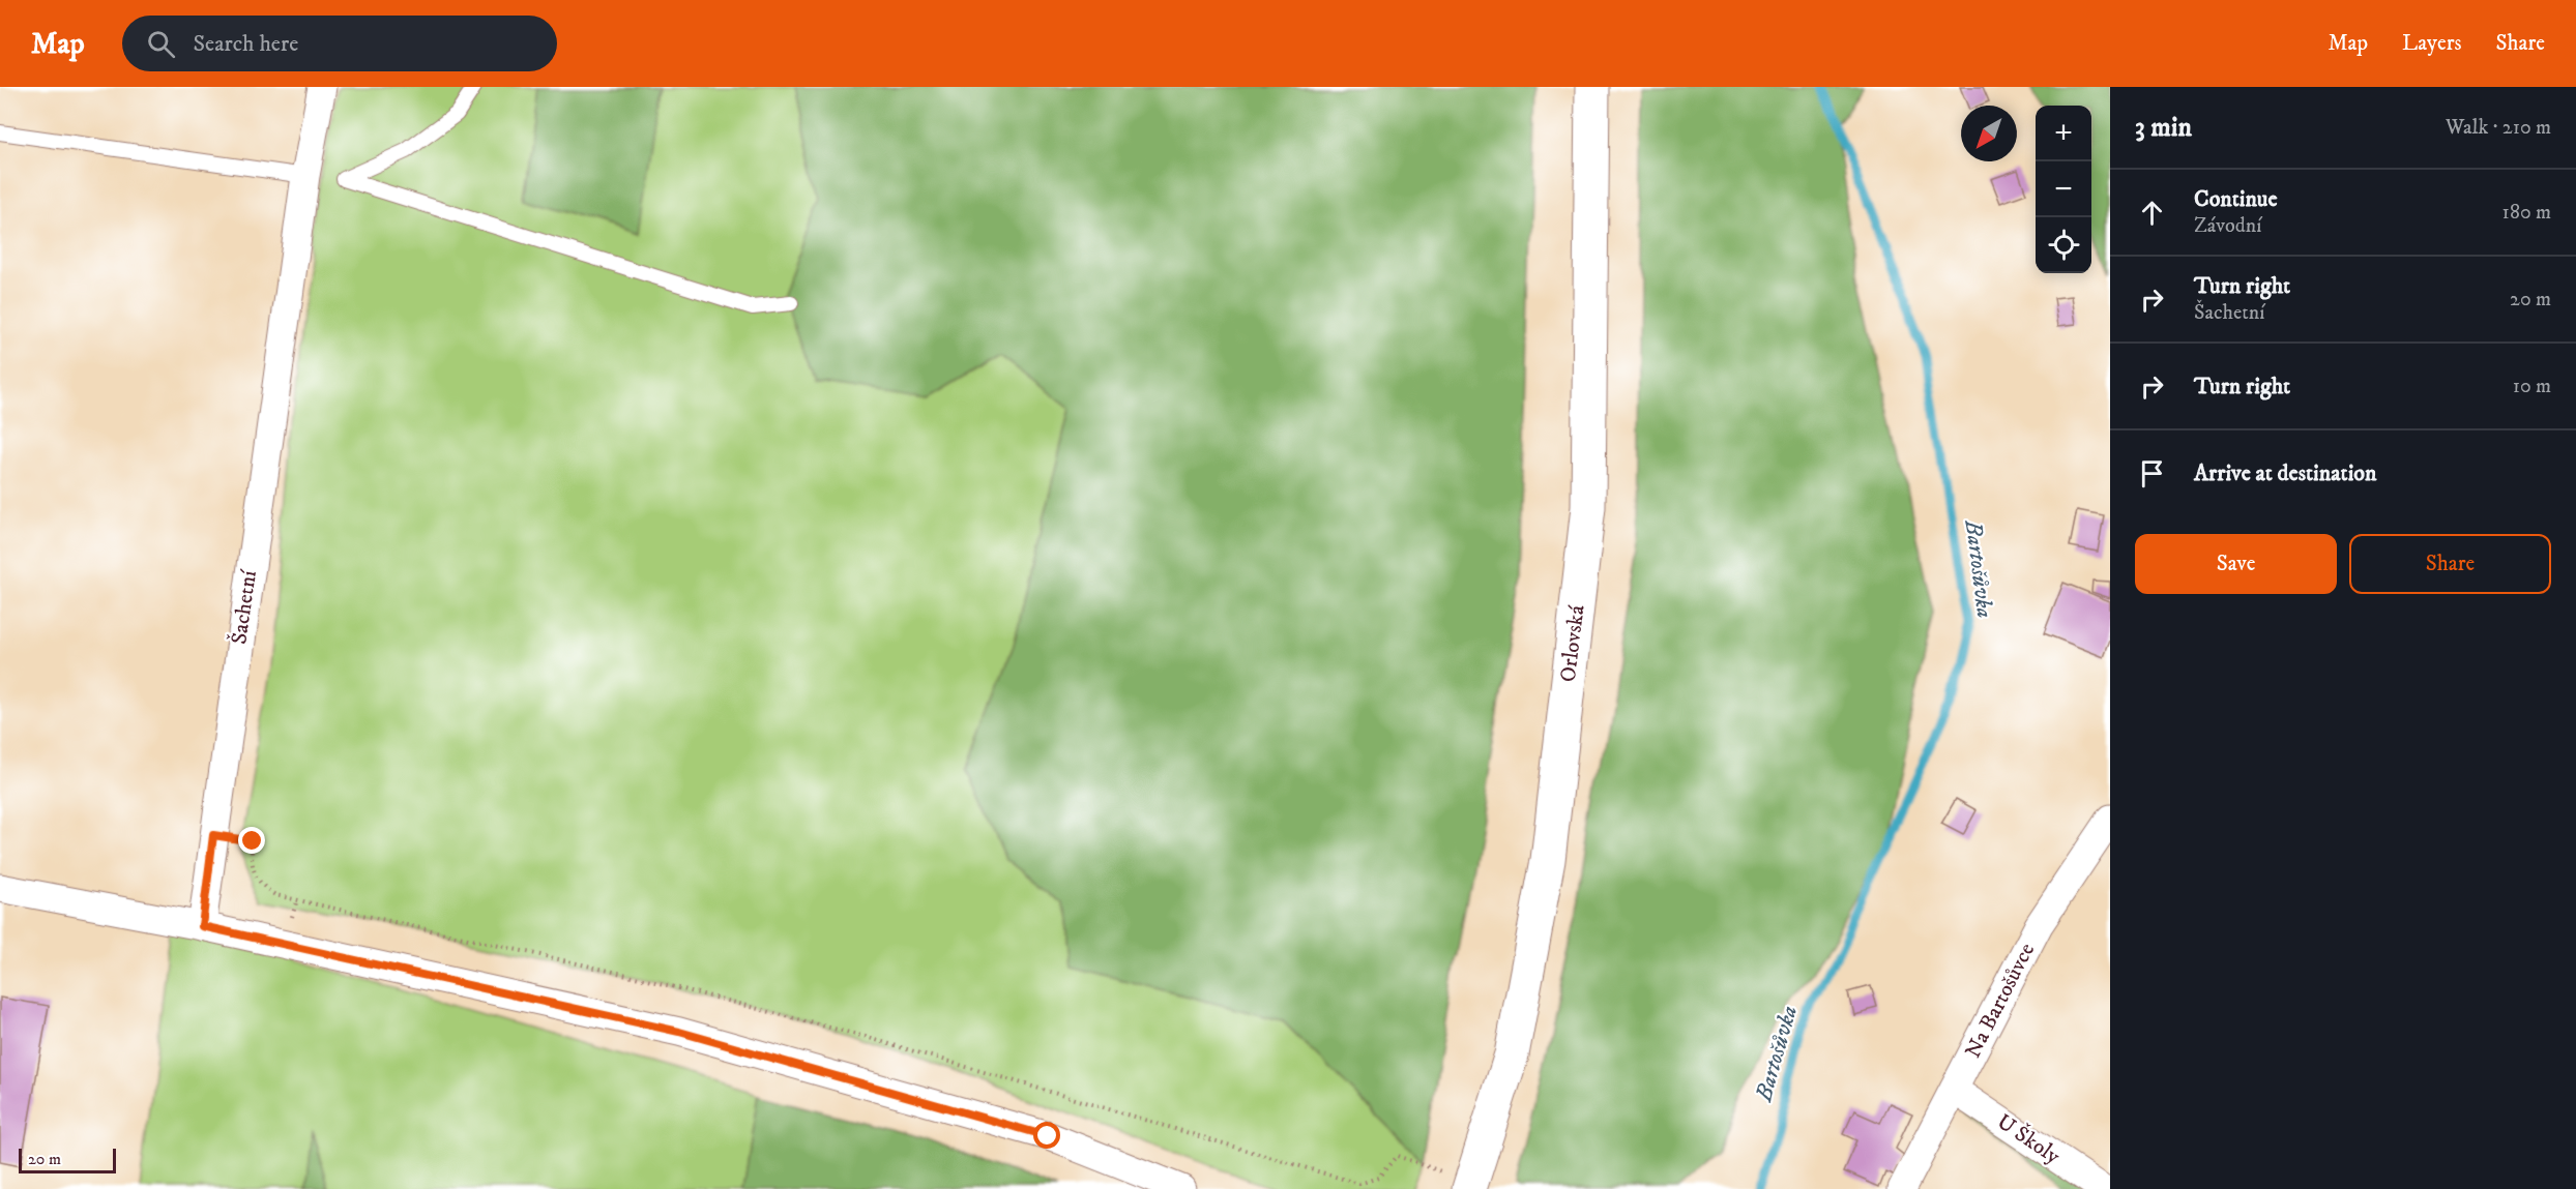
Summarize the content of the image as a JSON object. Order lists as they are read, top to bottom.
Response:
{
  "streets": {
    "street": [
      "Šachetní",
      "Orlovská",
      "Na Bartošůvce",
      "U Školy"
    ]
  },
  "crossings": [
    ["Na Bartošůvce", "U Školy"]
  ],
  "water": ["Bartošůvka"],
  "scale_bar": "20 m",
  "north": "bottom left",
  "page": {
    "header": "Map",
    "search": "Search here",
    "nav": ["Map", "Layers", "Share"],
    "heading": ["3 min", "Walk · 210 m"],
    "map_buttons": ["+", "−"],
    "list": [
      ["Continue", "Závodní", "180 m"],
      ["Turn right", "Šachetní", "20 m"],
      ["Turn right", "10 m"],
      "Arrive at destination"
    ],
    "buttons": ["Save", "Share"],
    "scale": "20 m"
  }
}
